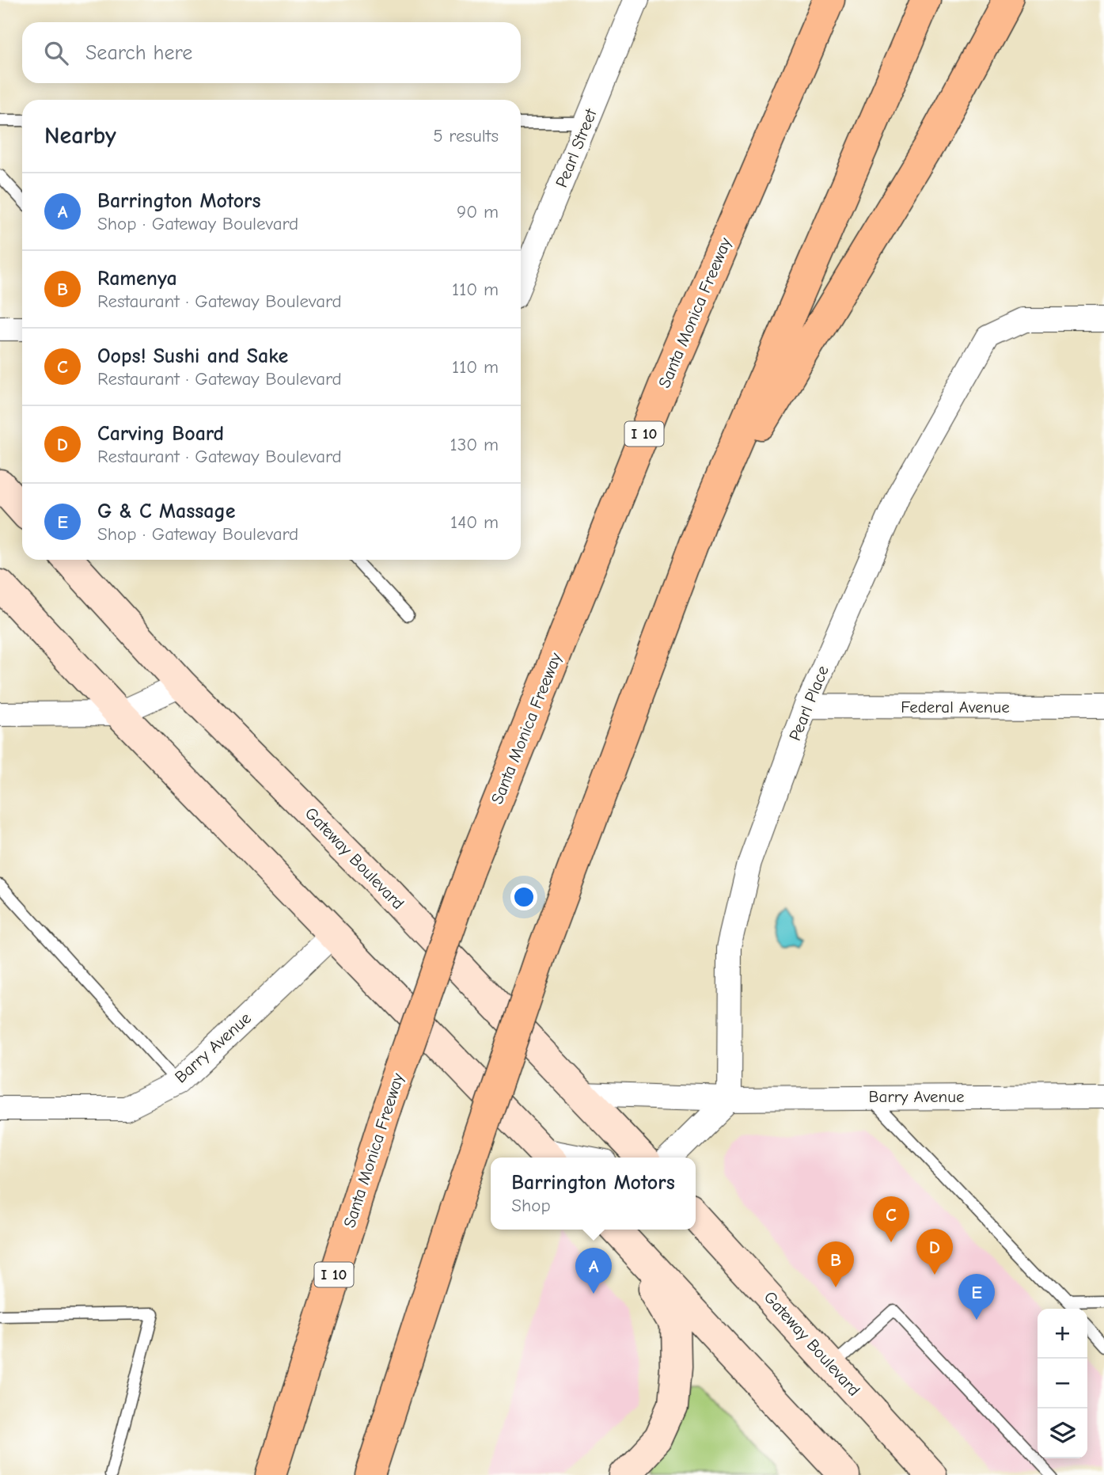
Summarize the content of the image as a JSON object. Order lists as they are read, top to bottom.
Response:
{
  "streets": {
    "highway": ["Santa Monica Freeway", "I 10"],
    "main road": ["Gateway Boulevard"],
    "street": [
      "Pearl Street",
      "Pearl Place",
      "Federal Avenue",
      "Barry Avenue"
    ]
  },
  "crossings": [
    ["Pearl Place", "Federal Avenue"],
    ["Pearl Place", "Barry Avenue"],
    ["Gateway Boulevard", "Barry Avenue"]
  ],
  "page": {
    "search": "Search here",
    "heading": ["Nearby", "5 results"],
    "list": [
      {
        "mark": "A",
        "name": "Barrington Motors",
        "note": "Shop · Gateway Boulevard",
        "value": "90 m"
      },
      {
        "mark": "B",
        "name": "Ramenya",
        "note": "Restaurant · Gateway Boulevard",
        "value": "110 m"
      },
      {
        "mark": "C",
        "name": "Oops! Sushi and Sake",
        "note": "Restaurant · Gateway Boulevard",
        "value": "110 m"
      },
      {
        "mark": "D",
        "name": "Carving Board",
        "note": "Restaurant · Gateway Boulevard",
        "value": "130 m"
      },
      {
        "mark": "E",
        "name": "G & C Massage",
        "note": "Shop · Gateway Boulevard",
        "value": "140 m"
      }
    ],
    "popup": ["Barrington Motors", "Shop"],
    "pins": [
      "C",
      "D",
      "B",
      "A",
      "E"
    ],
    "map_buttons": ["+", "−"]
  }
}
